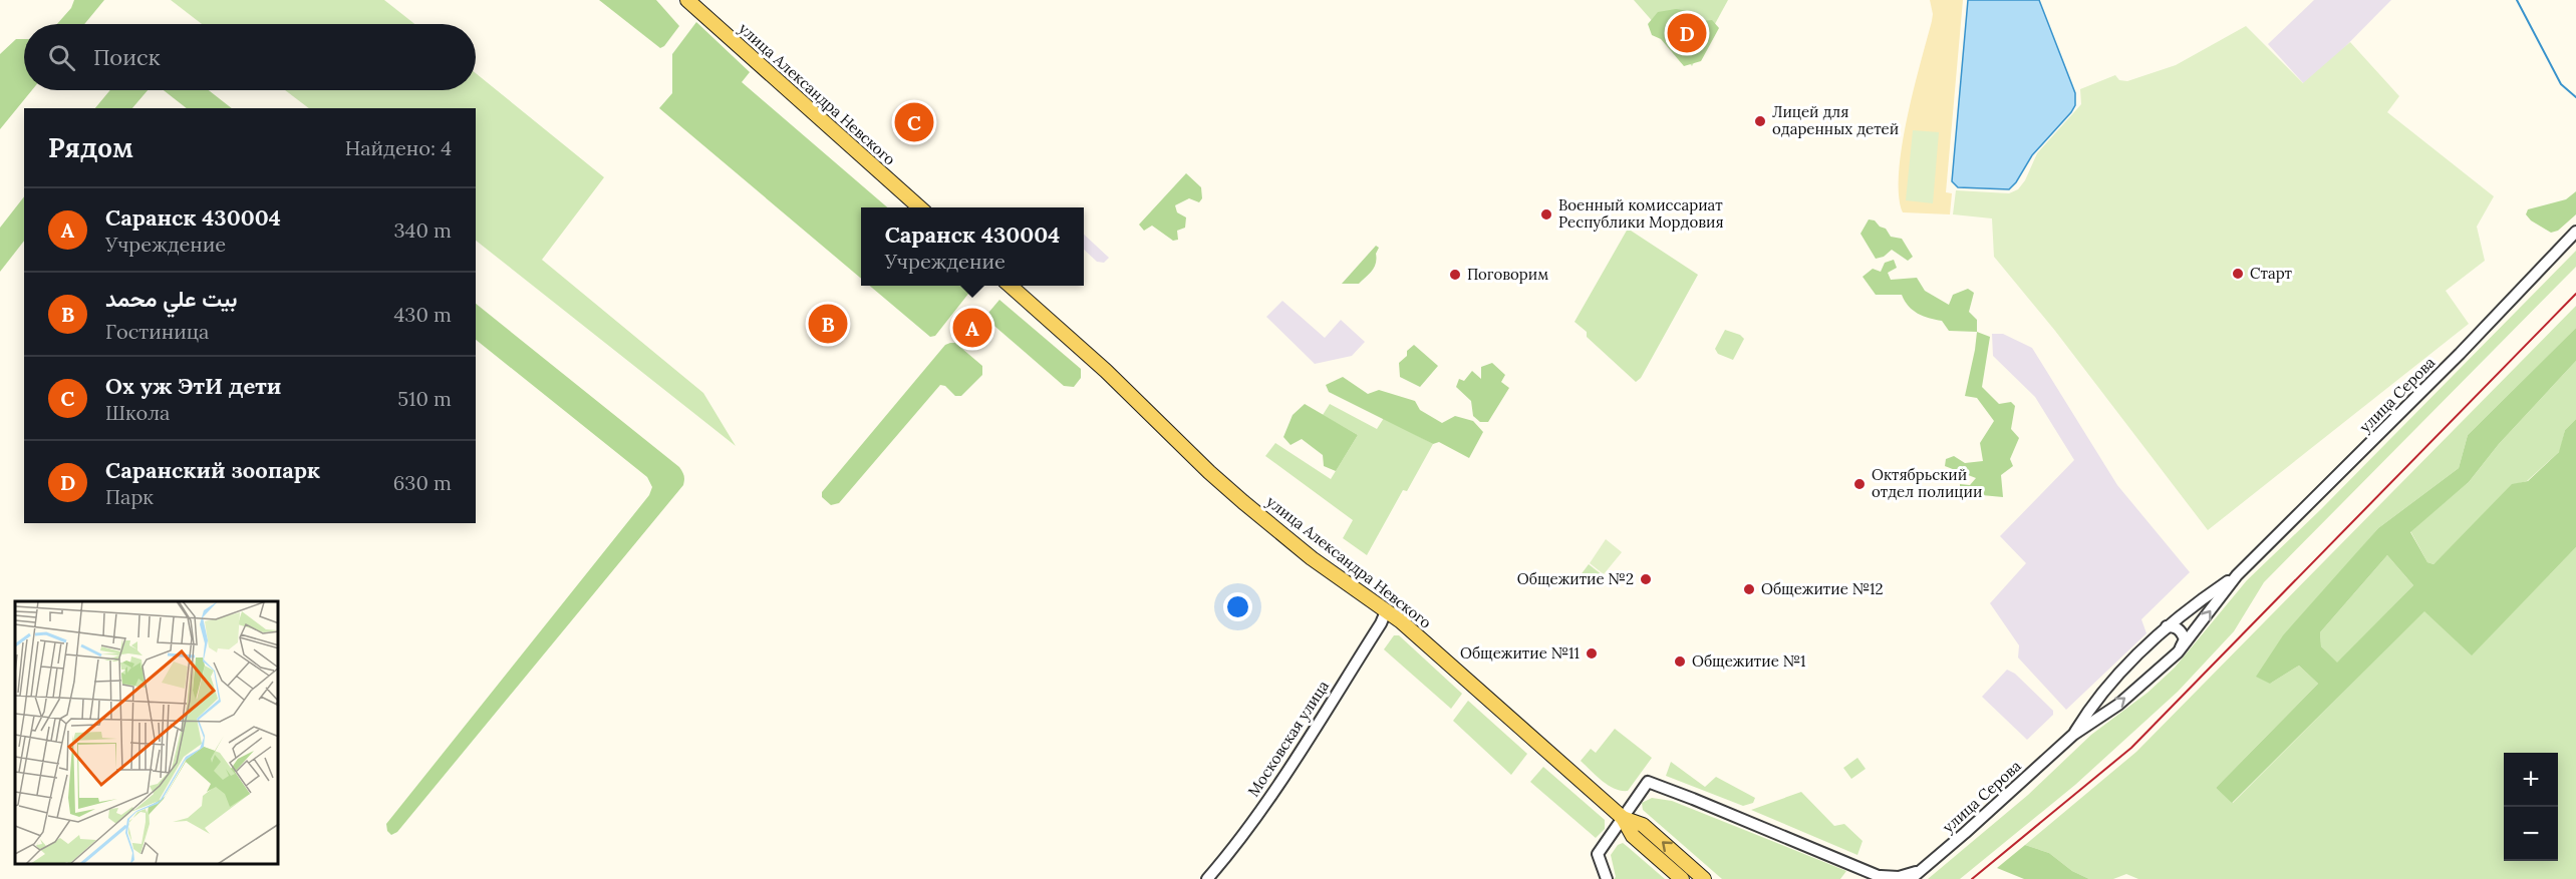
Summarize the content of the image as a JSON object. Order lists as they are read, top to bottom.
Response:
{
  "streets": {
    "main road": ["улица Александра Невского"],
    "street": ["улица Серова", "Московская улица"]
  },
  "crossings": [
    ["улица Александра Невского", "Московская улица"]
  ],
  "places": [
    "Лицей для одаренных детей",
    "Военный комиссариат Республики Мордовия",
    "Старт",
    "Поговорим",
    "Октябрьский отдел полиции",
    "Общежитие №2",
    "Общежитие №12",
    "Общежитие №11",
    "Общежитие №1"
  ],
  "page": {
    "pins": [
      "D",
      "C",
      "B",
      "A"
    ],
    "search": "Поиск",
    "heading": ["Рядом", "Найдено: 4"],
    "list": [
      {
        "mark": "A",
        "name": "Саранск 430004",
        "note": "Учреждение",
        "value": "340 m"
      },
      {
        "mark": "B",
        "name": "بيت علي محمد",
        "note": "Гостиница",
        "value": "430 m"
      },
      {
        "mark": "C",
        "name": "Ох уж ЭтИ дети",
        "note": "Школа",
        "value": "510 m"
      },
      {
        "mark": "D",
        "name": "Саранский зоопарк",
        "note": "Парк",
        "value": "630 m"
      }
    ],
    "popup": ["Саранск 430004", "Учреждение"],
    "map_buttons": ["+", "−"]
  }
}
